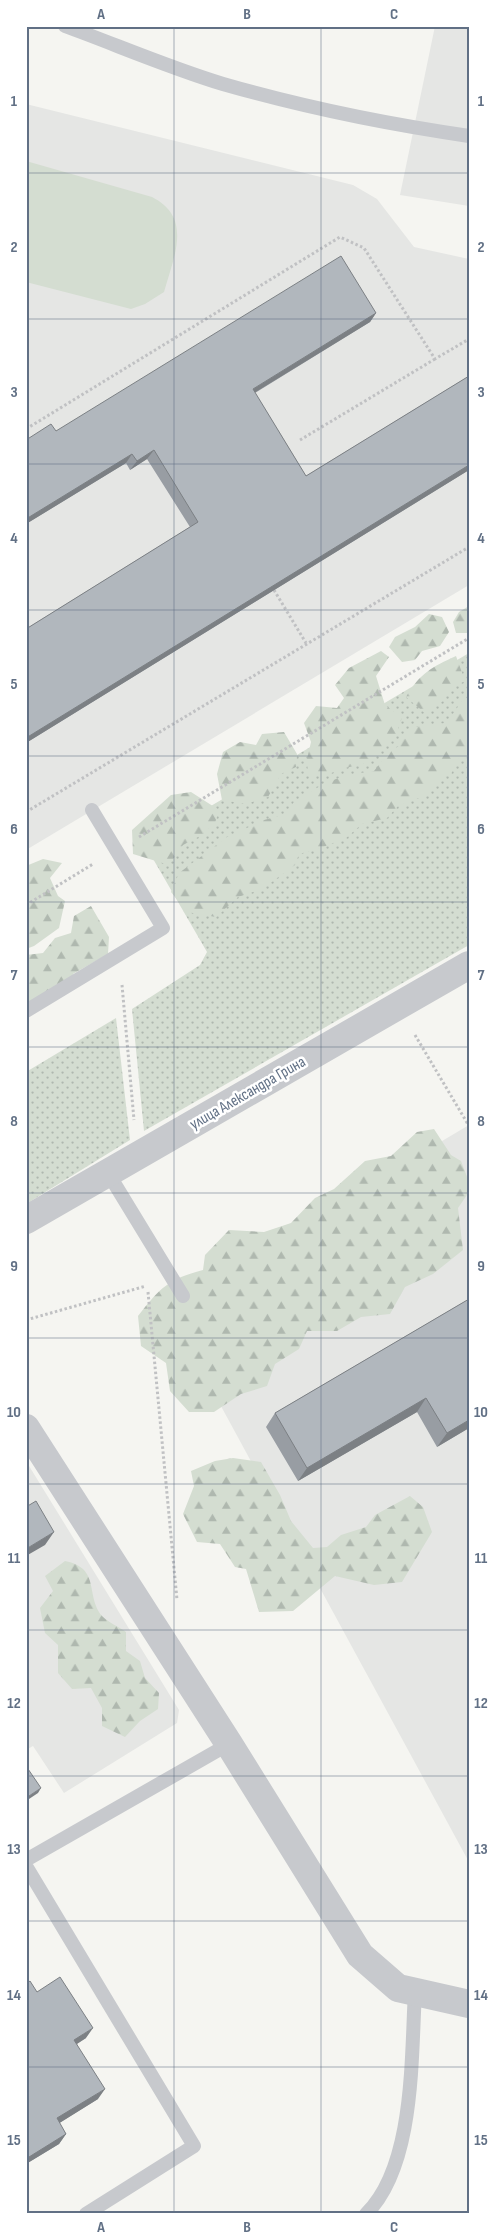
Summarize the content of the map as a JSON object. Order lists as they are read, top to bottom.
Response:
{
  "streets": {
    "street": ["улица Александра Грина"]
  },
  "grid": {
    "columns": ["A", "B", "C"],
    "rows": [
      "1",
      "2",
      "3",
      "4",
      "5",
      "6",
      "7",
      "8",
      "9",
      "10",
      "11",
      "12",
      "13",
      "14",
      "15"
    ]
  }
}
